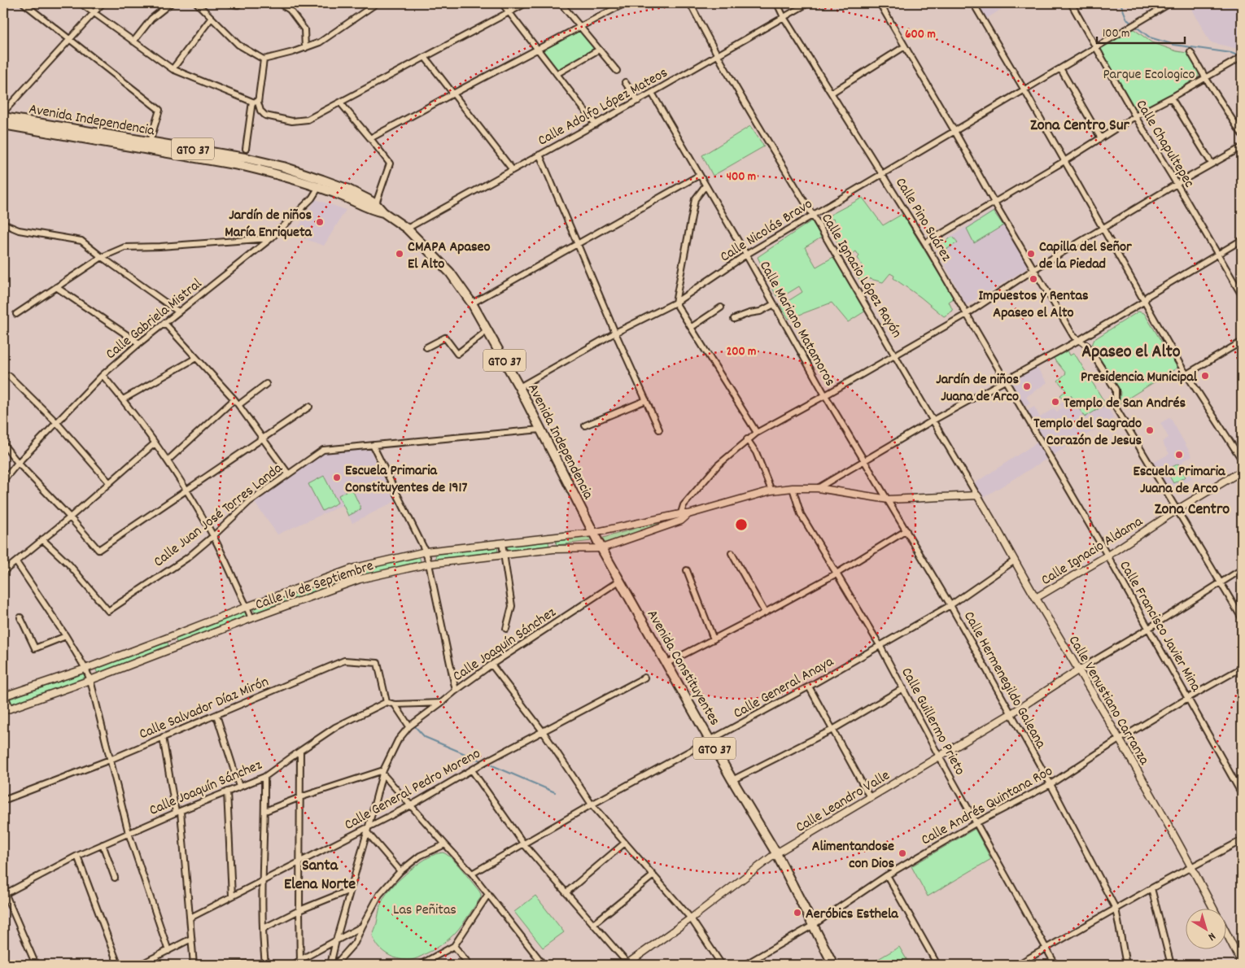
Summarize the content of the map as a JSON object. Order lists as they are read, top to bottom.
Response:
{
  "streets": {
    "main road": ["Avenida Independencia", "GTO 37", "Avenida Constituyentes"],
    "street": [
      "Calle Adolfo López Mateos",
      "Calle Chapultepec",
      "Calle Pino Suárez",
      "Calle Nicolás Bravo",
      "Calle Ignacio López Rayón",
      "Calle Gabriela Mistral",
      "Calle Mariano Matamoros",
      "Calle Juan José Torres Landa",
      "Calle Ignacio Aldama",
      "Calle 16 de Septiembre",
      "Calle Francisco Javier Mina",
      "Calle Joaquín Sánchez",
      "Calle Hermenegildo Galeana",
      "Calle General Anaya",
      "Calle Venustiano Carranza",
      "Calle Salvador Díaz Mirón",
      "Calle Guillermo Prieto",
      "Calle General Pedro Moreno",
      "Calle Leandro Valle",
      "Calle Andrés Quintana Roo"
    ]
  },
  "crossings": [
    ["Calle Adolfo López Mateos", "Avenida Independencia"],
    ["Calle Adolfo López Mateos", "Calle Pino Suárez"],
    ["Calle Adolfo López Mateos", "Calle Ignacio López Rayón"],
    ["Calle Adolfo López Mateos", "Calle Mariano Matamoros"],
    ["Avenida Independencia", "Calle Nicolás Bravo"],
    ["Avenida Independencia", "Calle Gabriela Mistral"],
    ["Avenida Independencia", "Calle Juan José Torres Landa"],
    ["Avenida Independencia", "Calle 16 de Septiembre"],
    ["Avenida Independencia", "Avenida Constituyentes"],
    ["Calle Chapultepec", "Calle Nicolás Bravo"],
    ["Calle Pino Suárez", "Calle Nicolás Bravo"],
    ["Calle Pino Suárez", "Calle Francisco Javier Mina"],
    ["Calle Nicolás Bravo", "Calle Ignacio López Rayón"],
    ["Calle Nicolás Bravo", "Calle Mariano Matamoros"],
    ["Calle Ignacio López Rayón", "Calle 16 de Septiembre"],
    ["Calle Ignacio López Rayón", "Calle Venustiano Carranza"],
    ["Calle Mariano Matamoros", "Calle 16 de Septiembre"],
    ["Calle Mariano Matamoros", "Calle Hermenegildo Galeana"],
    ["Calle Ignacio Aldama", "Calle Francisco Javier Mina"],
    ["Calle Ignacio Aldama", "Calle Venustiano Carranza"],
    ["Calle 16 de Septiembre", "Avenida Constituyentes"],
    ["Calle 16 de Septiembre", "Calle Hermenegildo Galeana"],
    ["Calle 16 de Septiembre", "Calle Venustiano Carranza"],
    ["Calle 16 de Septiembre", "Calle Guillermo Prieto"],
    ["Calle Francisco Javier Mina", "Calle Andrés Quintana Roo"],
    ["Calle Joaquín Sánchez", "Avenida Constituyentes"],
    ["Calle Joaquín Sánchez", "Calle Salvador Díaz Mirón"],
    ["Calle Joaquín Sánchez", "Calle General Pedro Moreno"],
    ["Avenida Constituyentes", "Calle General Anaya"],
    ["Avenida Constituyentes", "Calle Leandro Valle"],
    ["Avenida Constituyentes", "Calle Andrés Quintana Roo"],
    ["Calle Hermenegildo Galeana", "Calle General Anaya"],
    ["Calle Hermenegildo Galeana", "Calle Leandro Valle"],
    ["Calle Hermenegildo Galeana", "Calle Andrés Quintana Roo"],
    ["Calle General Anaya", "Calle Venustiano Carranza"],
    ["Calle General Anaya", "Calle Guillermo Prieto"],
    ["Calle Venustiano Carranza", "Calle Leandro Valle"],
    ["Calle Venustiano Carranza", "Calle Andrés Quintana Roo"],
    ["Calle Guillermo Prieto", "Calle Leandro Valle"],
    ["Calle Guillermo Prieto", "Calle Andrés Quintana Roo"]
  ],
  "districts": [
    "Zona Centro Sur",
    "Apaseo el Alto",
    "Zona Centro",
    "Santa Elena Norte"
  ],
  "parks": ["Parque Ecologico", "Las Peñitas"],
  "places": [
    "Jardín de niños María Enriqueta",
    "CMAPA Apaseo El Alto",
    "Capilla del Señor de la Piedad",
    "Impuestos y Rentas Apaseo el Alto",
    "Presidencia Municipal",
    "Jardín de niños Juana de Arco",
    "Templo de San Andrés",
    "Templo del Sagrado Corazón de Jesus",
    "Escuela Primaria Juana de Arco",
    "Escuela Primaria Constituyentes de 1917",
    "Alimentandose con Dios",
    "Aeróbics Esthela"
  ],
  "scale_bar": "100 m",
  "north": "bottom right",
  "rings": ["600 m", "400 m", "200 m"]
}
